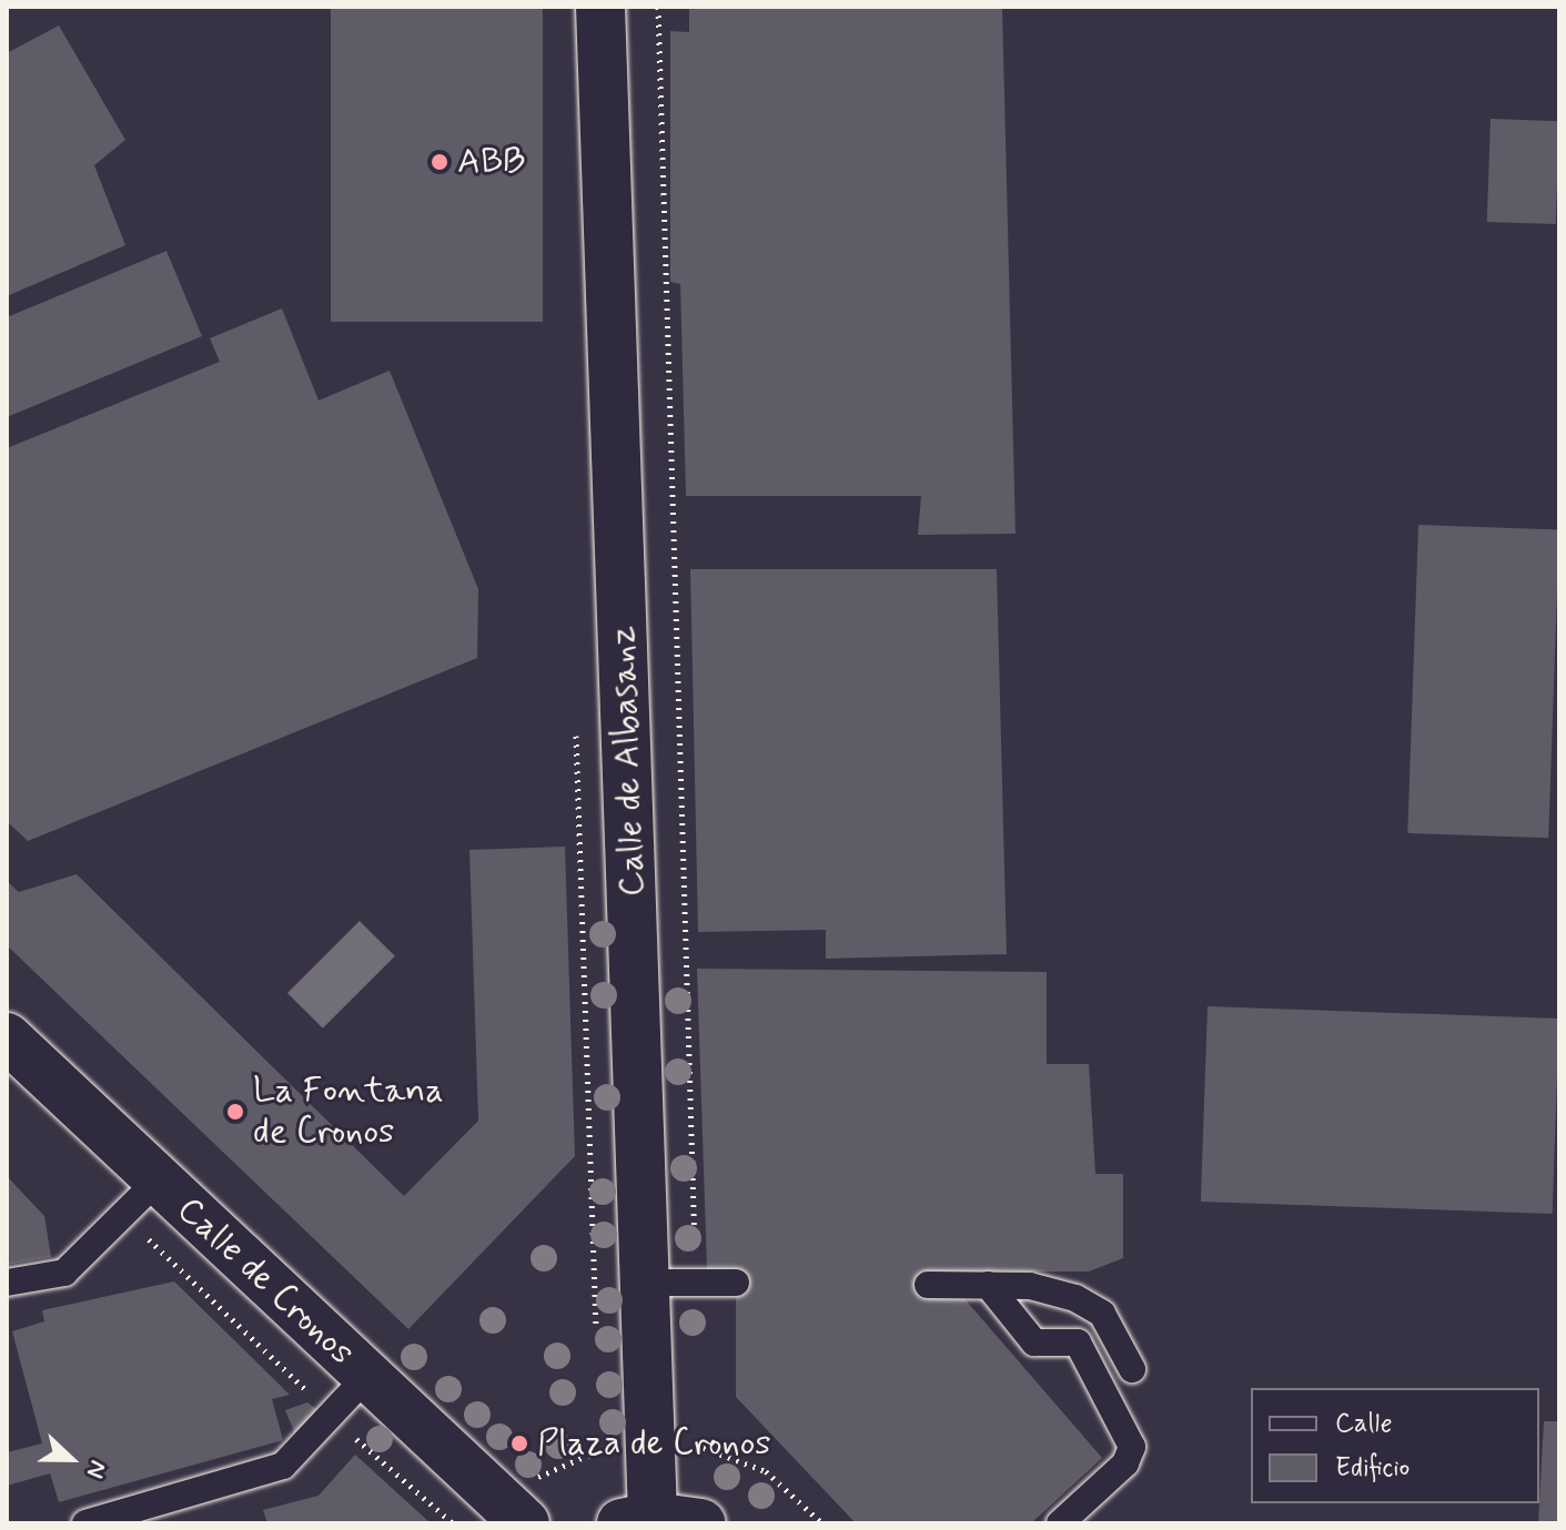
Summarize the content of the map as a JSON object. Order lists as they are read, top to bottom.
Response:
{
  "streets": {
    "street": ["Calle de Albasanz", "Calle de Cronos"]
  },
  "places": ["ABB", "La Fontana de Cronos", "Plaza de Cronos"],
  "legend": ["Calle", "Edificio"],
  "north": "right"
}
